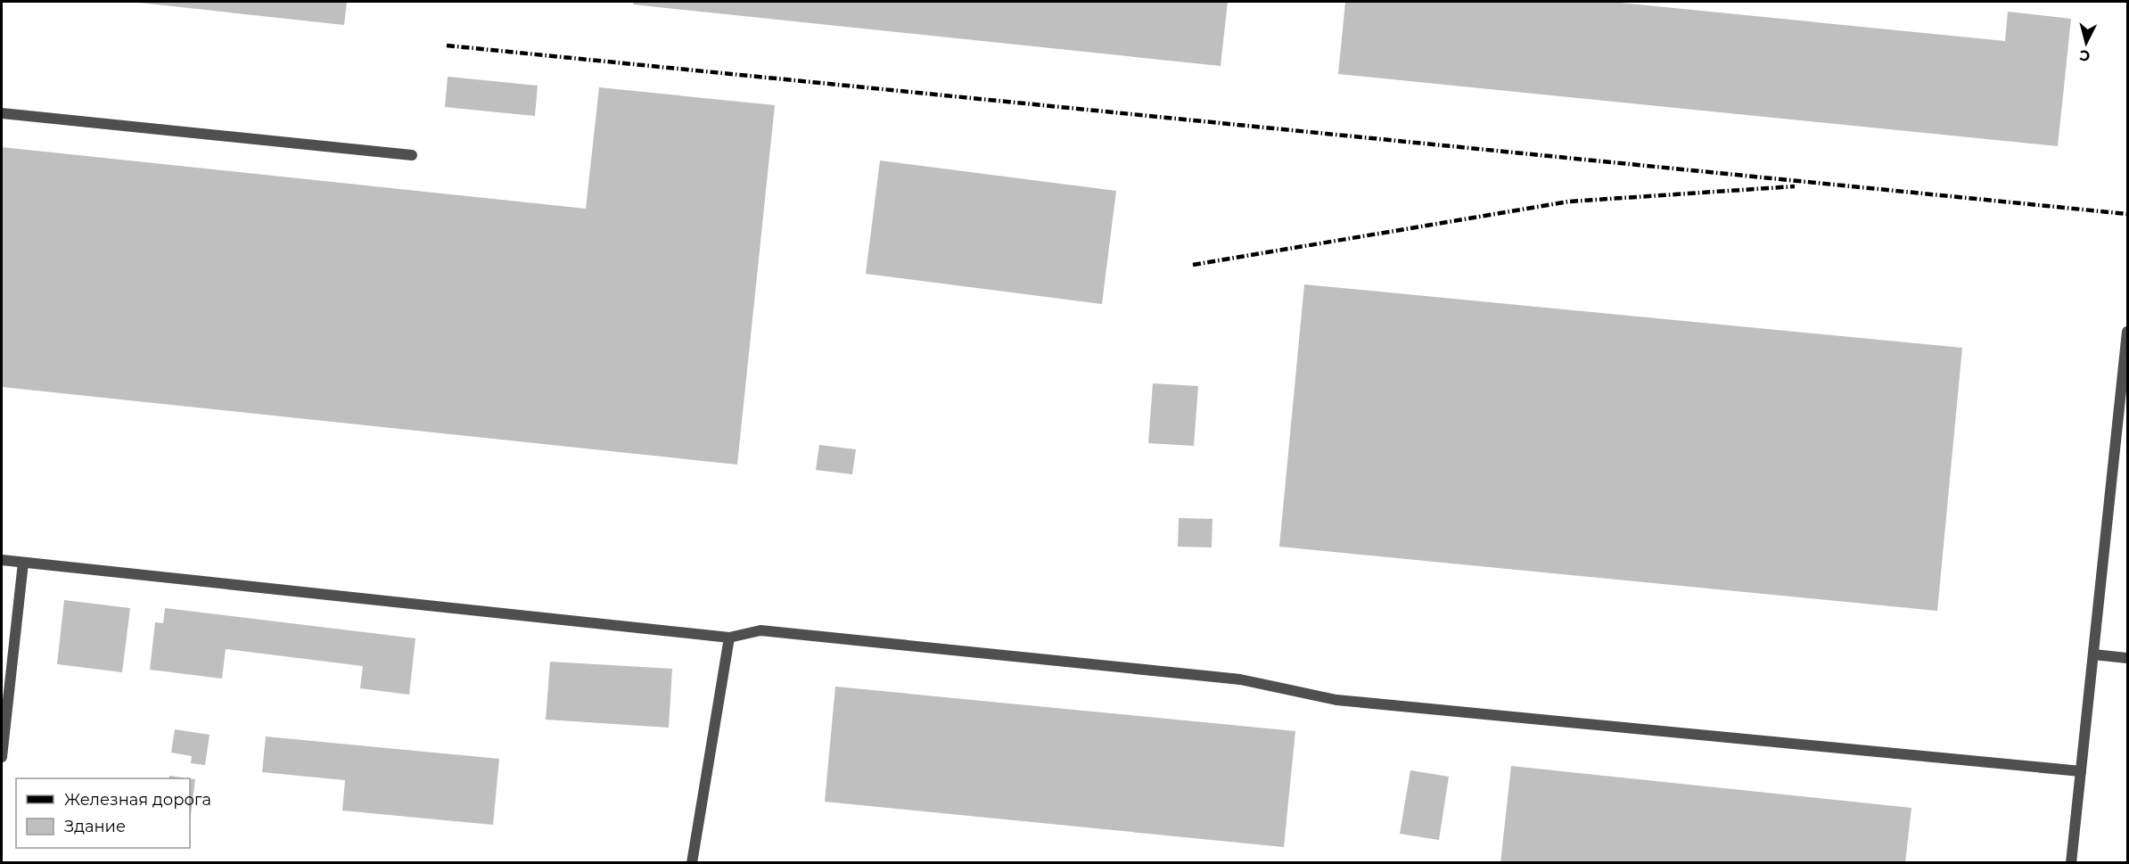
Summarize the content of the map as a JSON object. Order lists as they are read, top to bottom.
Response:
{
  "legend": ["Железная дорога", "Здание"],
  "north": "bottom"
}
